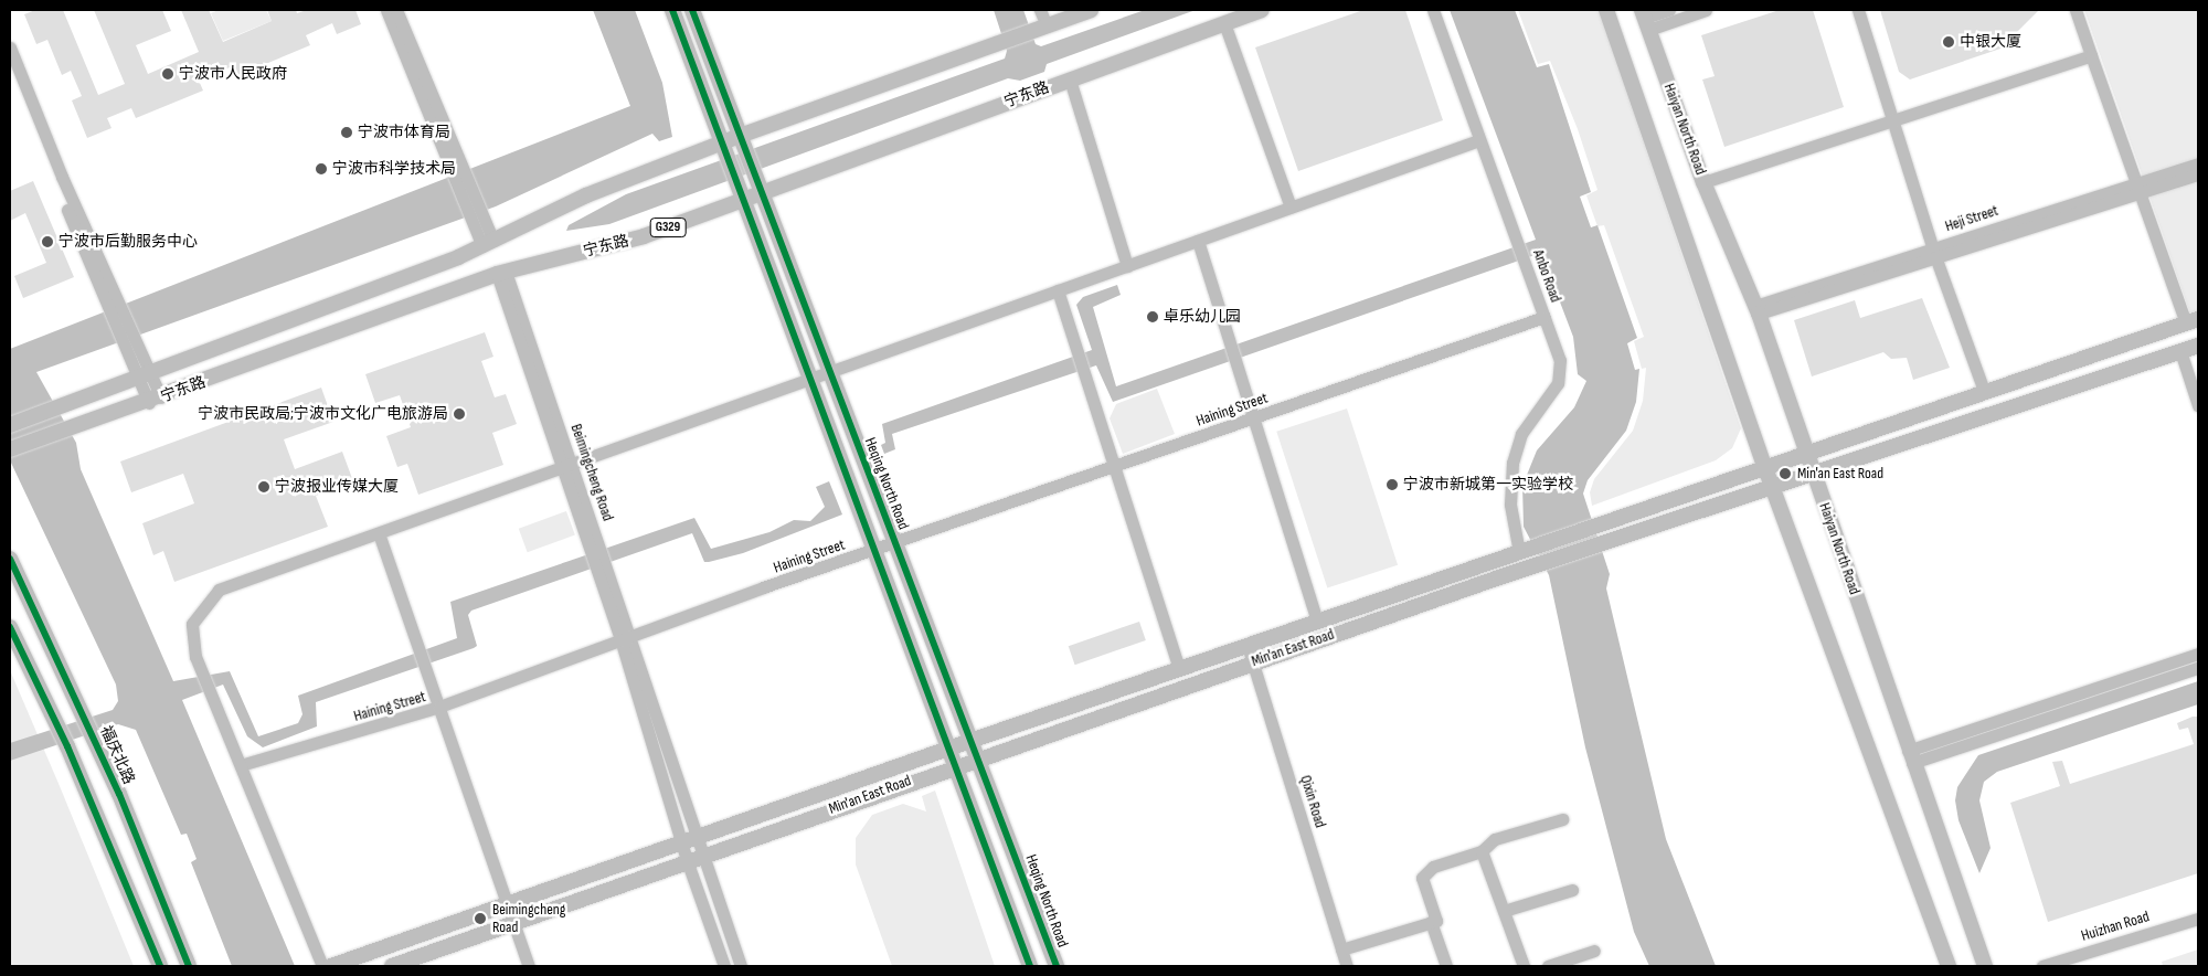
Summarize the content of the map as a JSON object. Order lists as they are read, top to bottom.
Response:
{
  "streets": {
    "main road": [
      "宁东路",
      "Haiyan North Road",
      "G329",
      "Heqing North Road",
      "Min'an East Road",
      "福庆北路"
    ],
    "street": [
      "Heji Street",
      "Anbo Road",
      "Haining Street",
      "Beimingcheng Road",
      "Qixin Road",
      "Huizhan Road"
    ]
  },
  "crossings": [
    ["宁东路", "Beimingcheng Road"],
    ["宁东路", "Heqing North Road"],
    ["Haiyan North Road", "Heji Street"],
    ["Haiyan North Road", "Min'an East Road"],
    ["Anbo Road", "Haining Street"],
    ["Anbo Road", "Min'an East Road"],
    ["Haining Street", "Beimingcheng Road"],
    ["Haining Street", "Heqing North Road"],
    ["Beimingcheng Road", "Min'an East Road"],
    ["Heqing North Road", "Min'an East Road"],
    ["Min'an East Road", "Qixin Road"]
  ],
  "places": [
    "中银大厦",
    "宁波市人民政府",
    "宁波市体育局",
    "宁波市科学技术局",
    "宁波市后勤服务中心",
    "卓乐幼儿园",
    "宁波市民政局;宁波市文化广电旅游局",
    "Min'an East Road",
    "宁波市新城第一实验学校",
    "宁波报业传媒大厦",
    "Beimingcheng Road"
  ]
}
